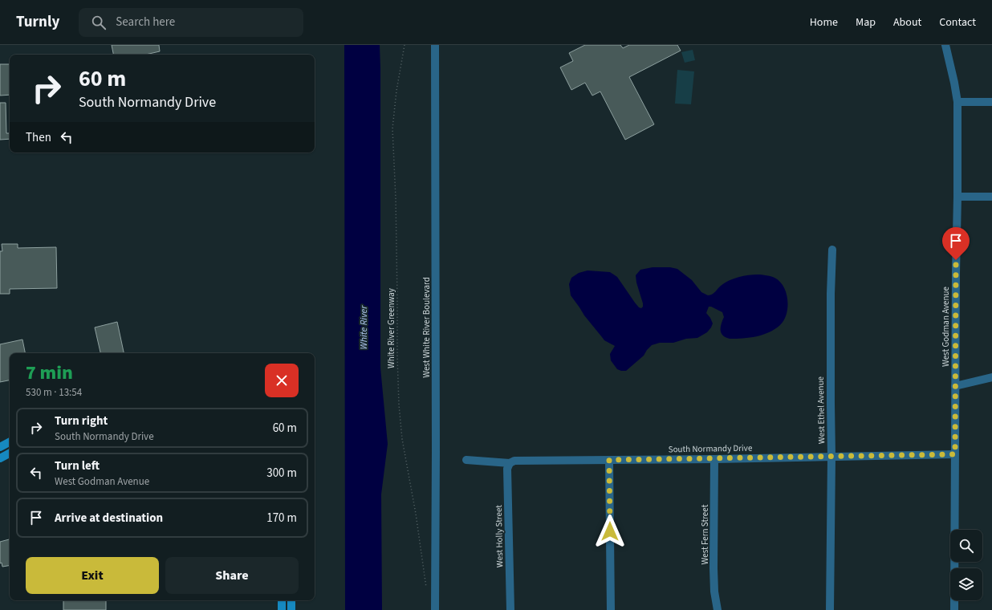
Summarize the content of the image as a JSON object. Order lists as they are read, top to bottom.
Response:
{
  "streets": {
    "street": [
      "West Godman Avenue",
      "West White River Boulevard",
      "West Ethel Avenue",
      "South Normandy Drive",
      "West Fern Street",
      "West Holly Street"
    ],
    "path": ["White River Greenway"]
  },
  "crossings": [
    ["West Godman Avenue", "South Normandy Drive"],
    ["West Ethel Avenue", "South Normandy Drive"],
    ["South Normandy Drive", "West Fern Street"],
    ["South Normandy Drive", "West Holly Street"]
  ],
  "water": ["White River"],
  "page": {
    "header": "Turnly",
    "search": "Search here",
    "nav": [
      "Home",
      "Map",
      "About",
      "Contact"
    ],
    "turn": ["60 m", "South Normandy Drive"],
    "then": "Then",
    "heading": ["7 min", "530 m · 13:54"],
    "list": [
      {
        "name": "Turn right",
        "note": "South Normandy Drive",
        "value": "60 m"
      },
      {
        "name": "Turn left",
        "note": "West Godman Avenue",
        "value": "300 m"
      },
      {
        "name": "Arrive at destination",
        "value": "170 m"
      }
    ],
    "buttons": ["Exit", "Share"]
  }
}
